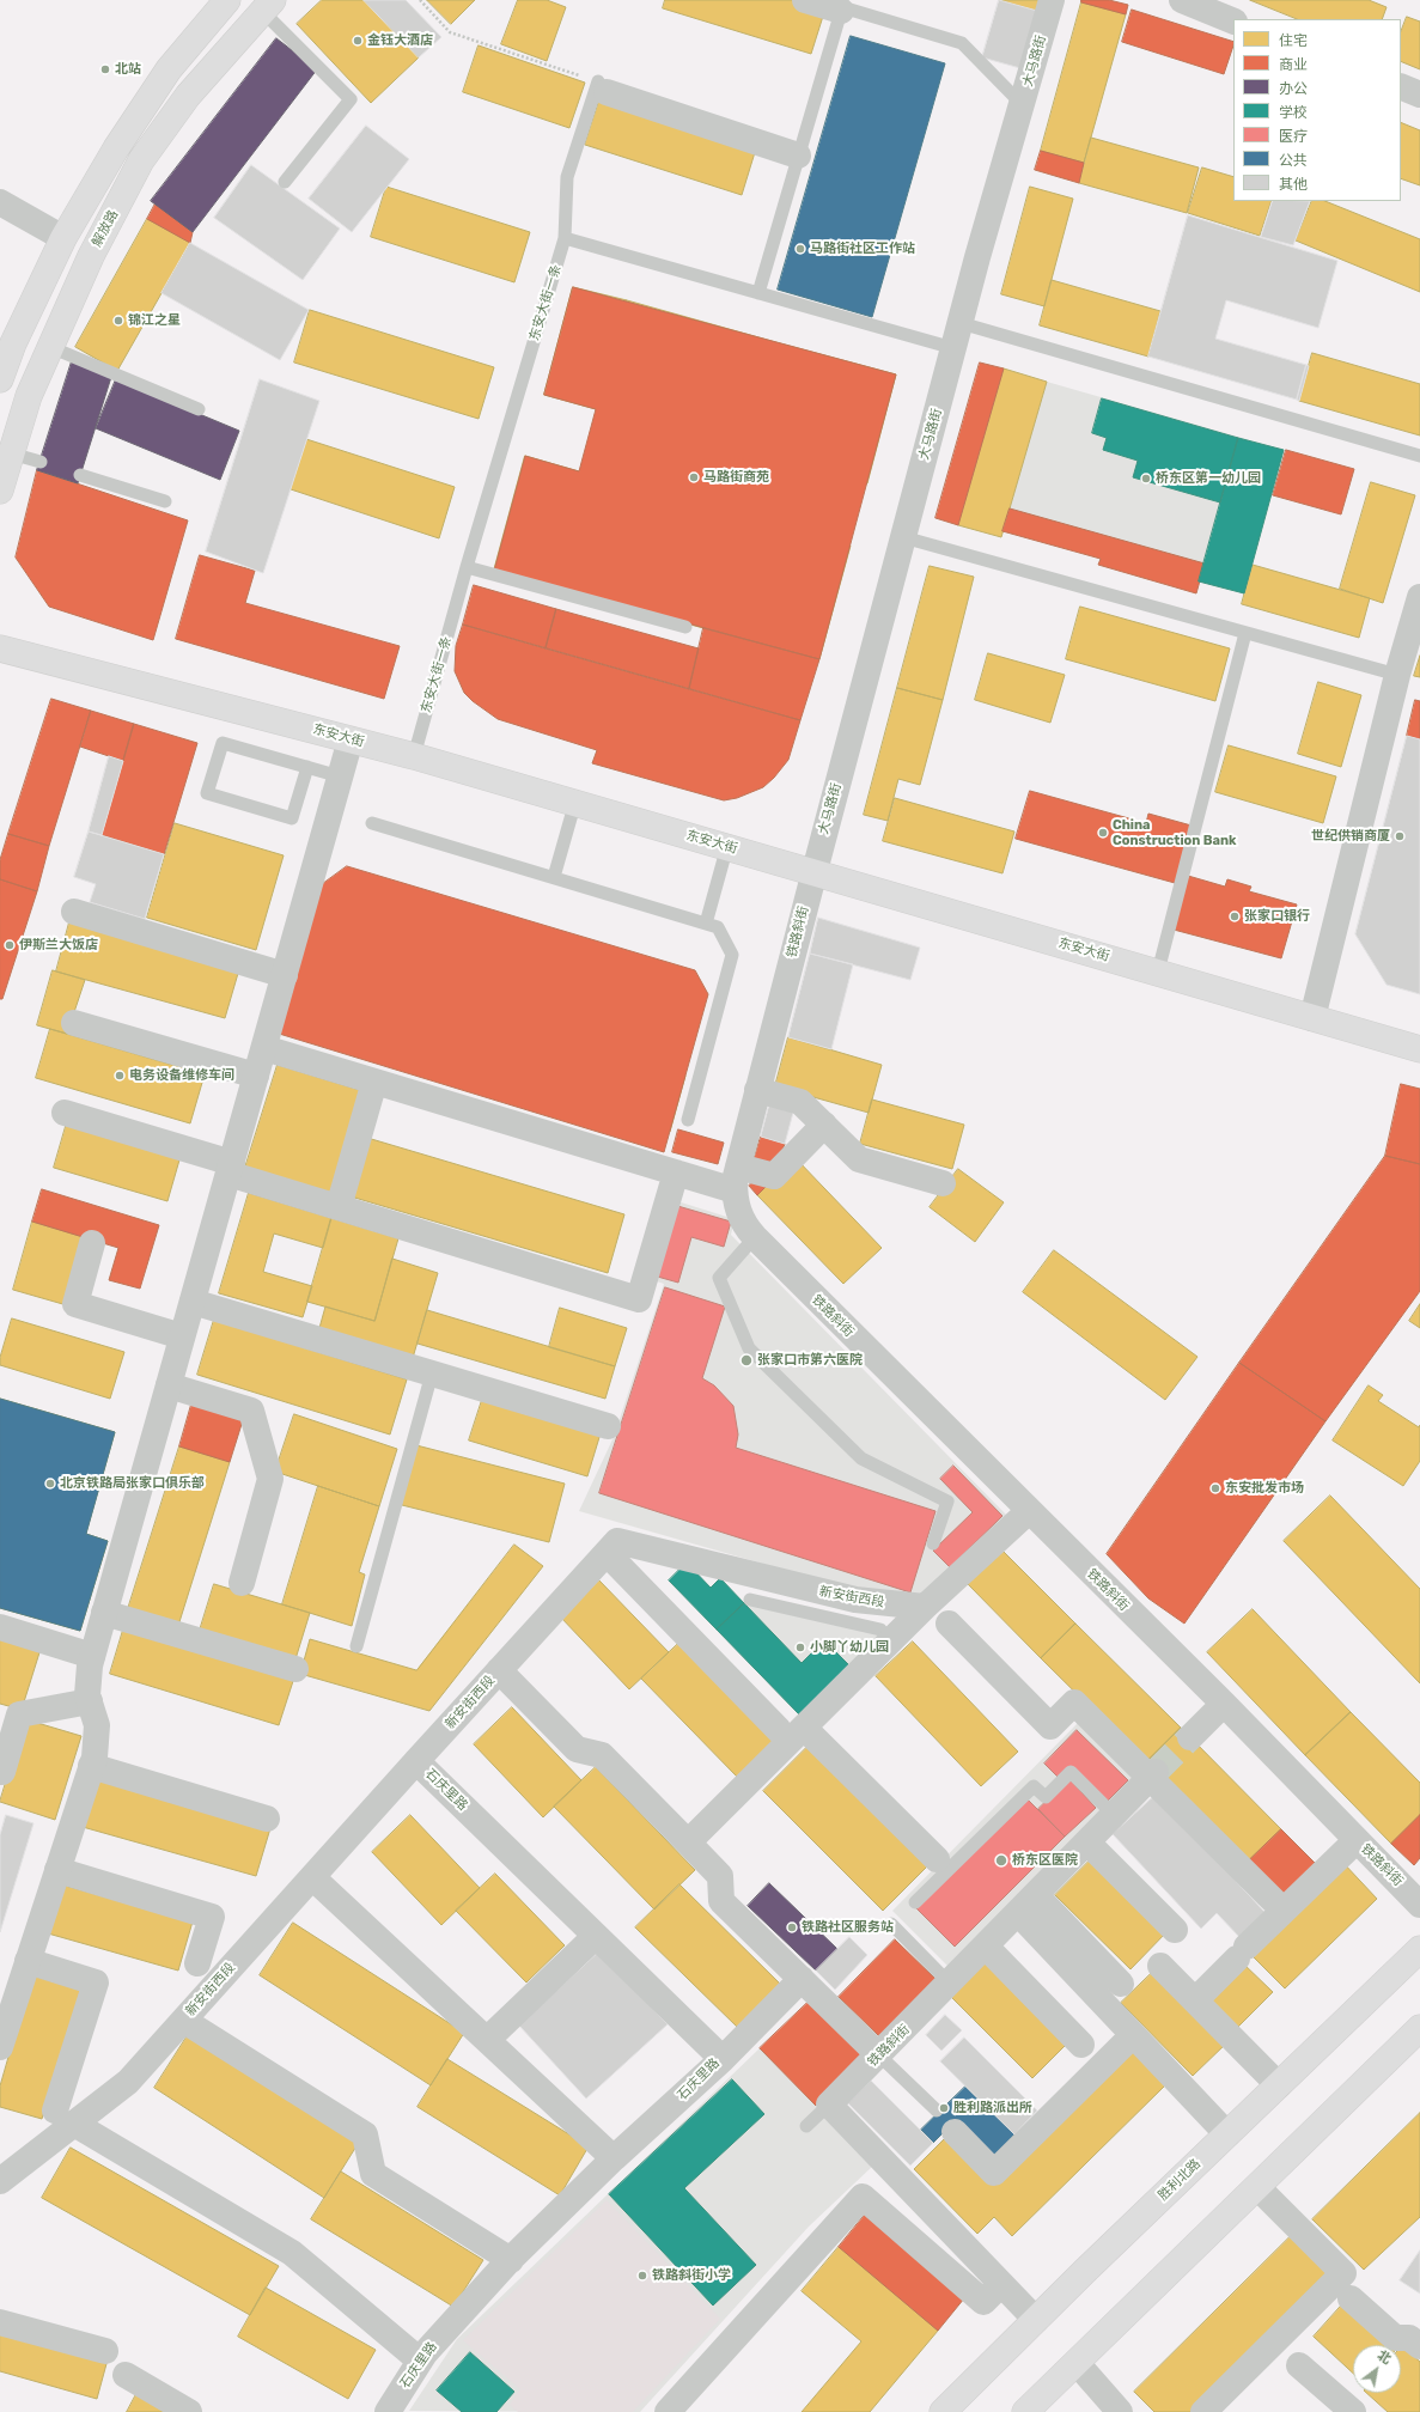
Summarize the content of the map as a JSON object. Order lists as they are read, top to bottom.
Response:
{
  "streets": {
    "main road": ["解放路", "东安大街", "胜利北路"],
    "street": [
      "大马路街",
      "铁路斜街",
      "新安街西段",
      "石庆里路"
    ],
    "lane": ["东安大街一条"]
  },
  "crossings": [
    ["大马路街", "东安大街"],
    ["大马路街", "铁路斜街"],
    ["东安大街一条", "东安大街"],
    ["东安大街", "铁路斜街"],
    ["新安街西段", "石庆里路"]
  ],
  "places": [
    "金钰大酒店",
    "北站",
    "马路街社区工作站",
    "锦江之星",
    "马路街商苑",
    "桥东区第一幼儿园",
    "China Construction Bank",
    "世纪供销商厦",
    "张家口银行",
    "伊斯兰大饭店",
    "电务设备维修车间",
    "张家口市第六医院",
    "北京铁路局张家口俱乐部",
    "东安批发市场",
    "小脚丫幼儿园",
    "桥东区医院",
    "铁路社区服务站",
    "胜利路派出所",
    "铁路斜街小学"
  ],
  "legend": [
    "住宅",
    "商业",
    "办公",
    "学校",
    "医疗",
    "公共",
    "其他"
  ],
  "north": "top right"
}
